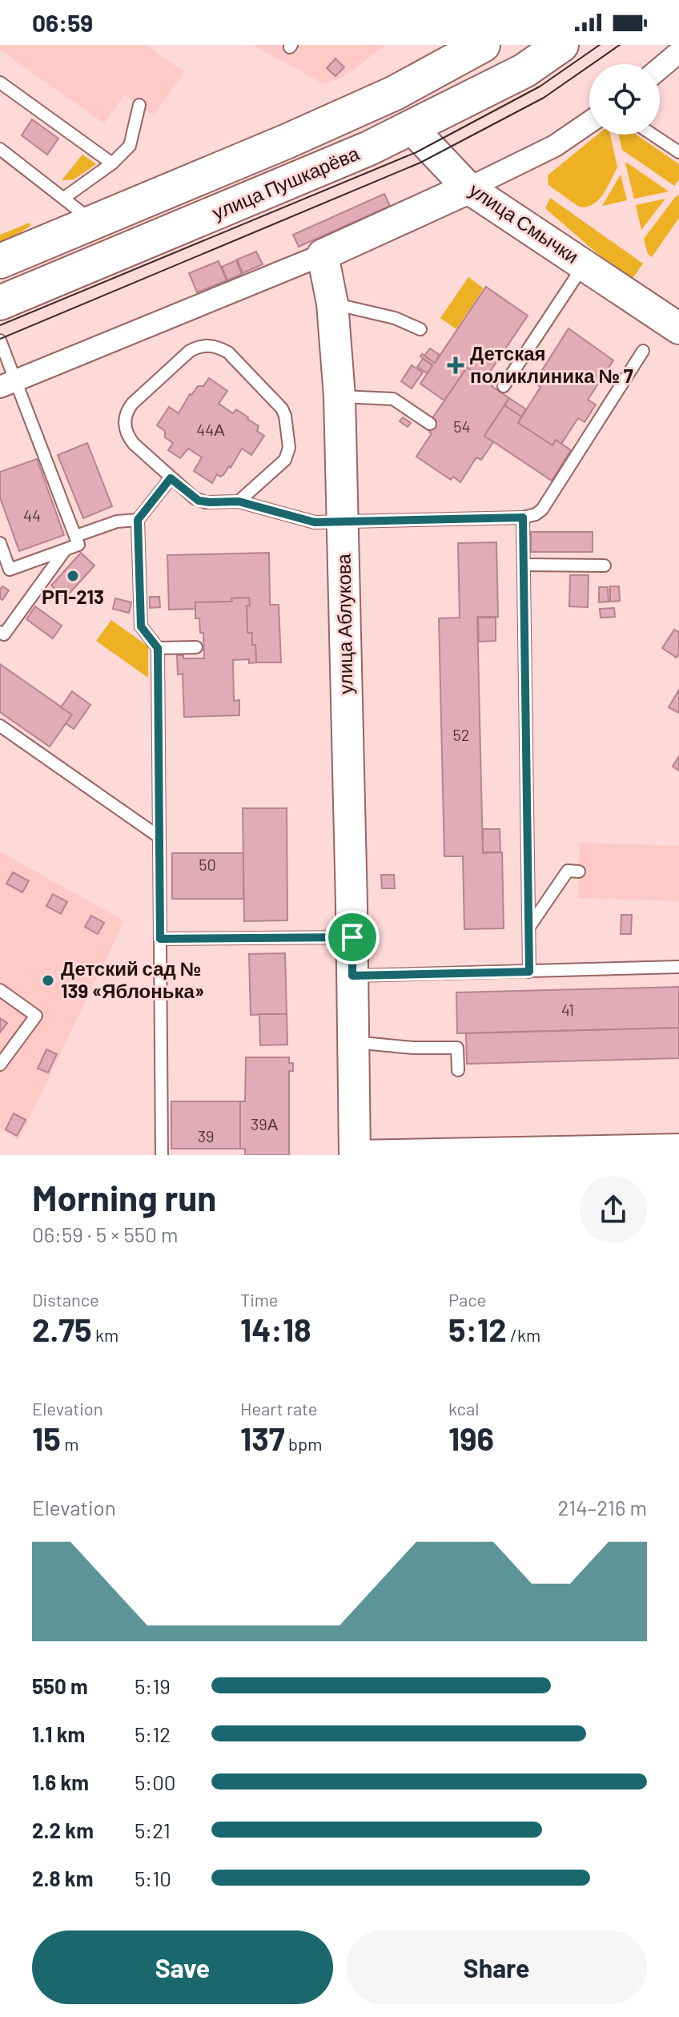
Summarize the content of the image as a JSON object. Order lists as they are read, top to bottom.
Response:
{
  "streets": {
    "main road": ["улица Пушкарёва", "улица Смычки"],
    "street": ["улица Аблукова"]
  },
  "crossings": [
    ["улица Пушкарёва", "улица Смычки"]
  ],
  "places": {
    "health": ["Детская поликлиника № 7"],
    "other": ["РП-213", "Детский сад № 139 «Яблонька»"]
  },
  "house_numbers": [
    "54",
    "44А",
    "44",
    "52",
    "50",
    "41",
    "39А",
    "39"
  ],
  "page": {
    "status": "06:59",
    "heading": ["Morning run", "06:59 · 5 × 550 m"],
    "stats": [
      ["Distance", "2.75 km"],
      ["Time", "14:18"],
      ["Pace", "5:12 /km"],
      ["Elevation", "15 m"],
      ["Heart rate", "137 bpm"],
      ["kcal", "196"]
    ],
    "chart": ["Elevation", "214–216 m"],
    "list": [
      {
        "name": "550 m",
        "note": "5:19"
      },
      {
        "name": "1.1 km",
        "note": "5:12"
      },
      {
        "name": "1.6 km",
        "note": "5:00"
      },
      {
        "name": "2.2 km",
        "note": "5:21"
      },
      {
        "name": "2.8 km",
        "note": "5:10"
      }
    ],
    "buttons": ["Save", "Share"]
  }
}
